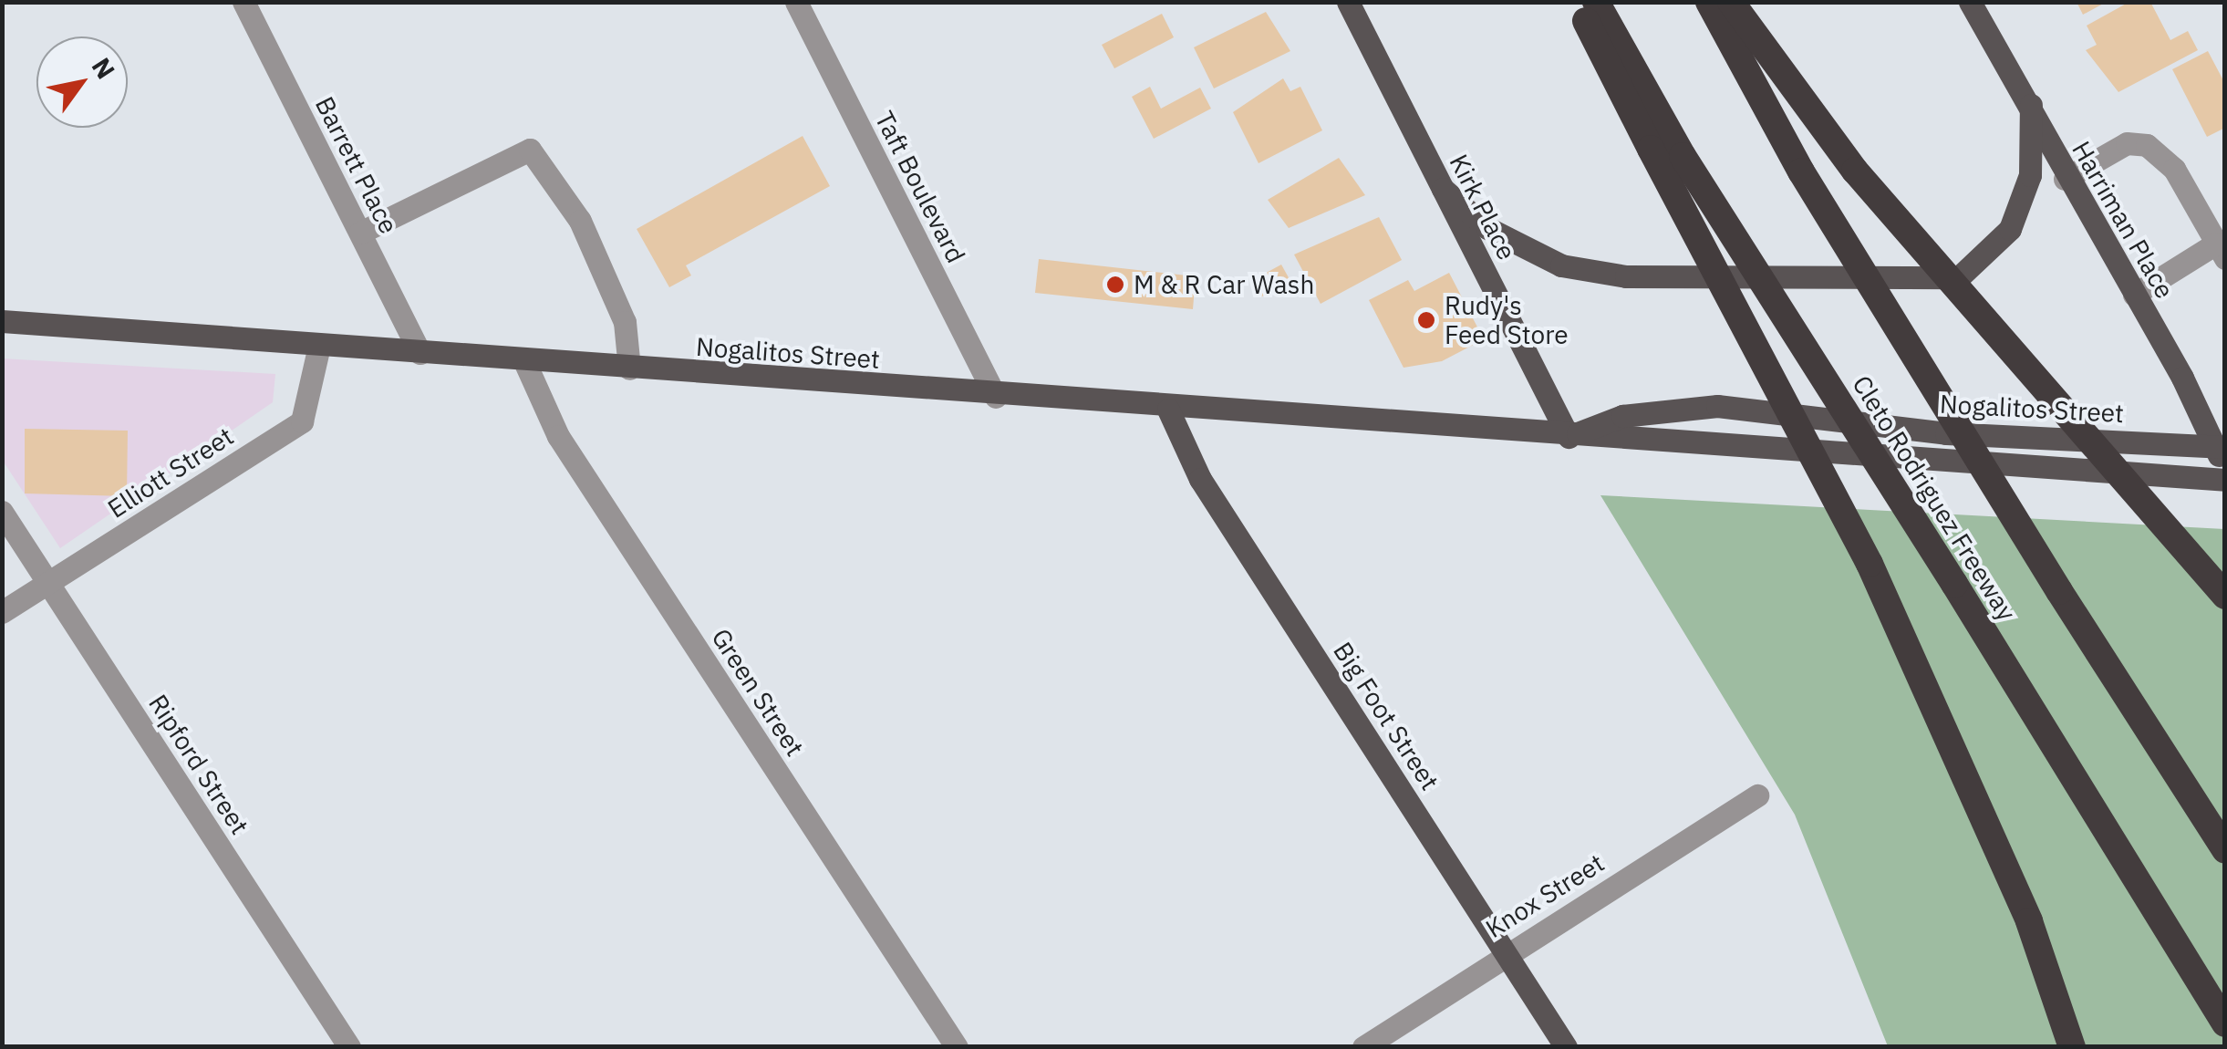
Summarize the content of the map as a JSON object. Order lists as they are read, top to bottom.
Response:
{
  "streets": {
    "highway": ["Cleto Rodriguez Freeway"],
    "main road": [
      "Kirk Place",
      "Harriman Place",
      "Nogalitos Street",
      "Big Foot Street"
    ],
    "street": [
      "Barrett Place",
      "Taft Boulevard",
      "Elliott Street",
      "Green Street",
      "Ripford Street",
      "Knox Street"
    ]
  },
  "crossings": [
    ["Barrett Place", "Nogalitos Street"],
    ["Taft Boulevard", "Nogalitos Street"],
    ["Kirk Place", "Nogalitos Street"],
    ["Harriman Place", "Nogalitos Street"],
    ["Nogalitos Street", "Elliott Street"],
    ["Nogalitos Street", "Green Street"],
    ["Nogalitos Street", "Big Foot Street"],
    ["Elliott Street", "Ripford Street"],
    ["Big Foot Street", "Knox Street"]
  ],
  "places": ["M & R Car Wash", "Rudy's Feed Store"],
  "north": "top right"
}
